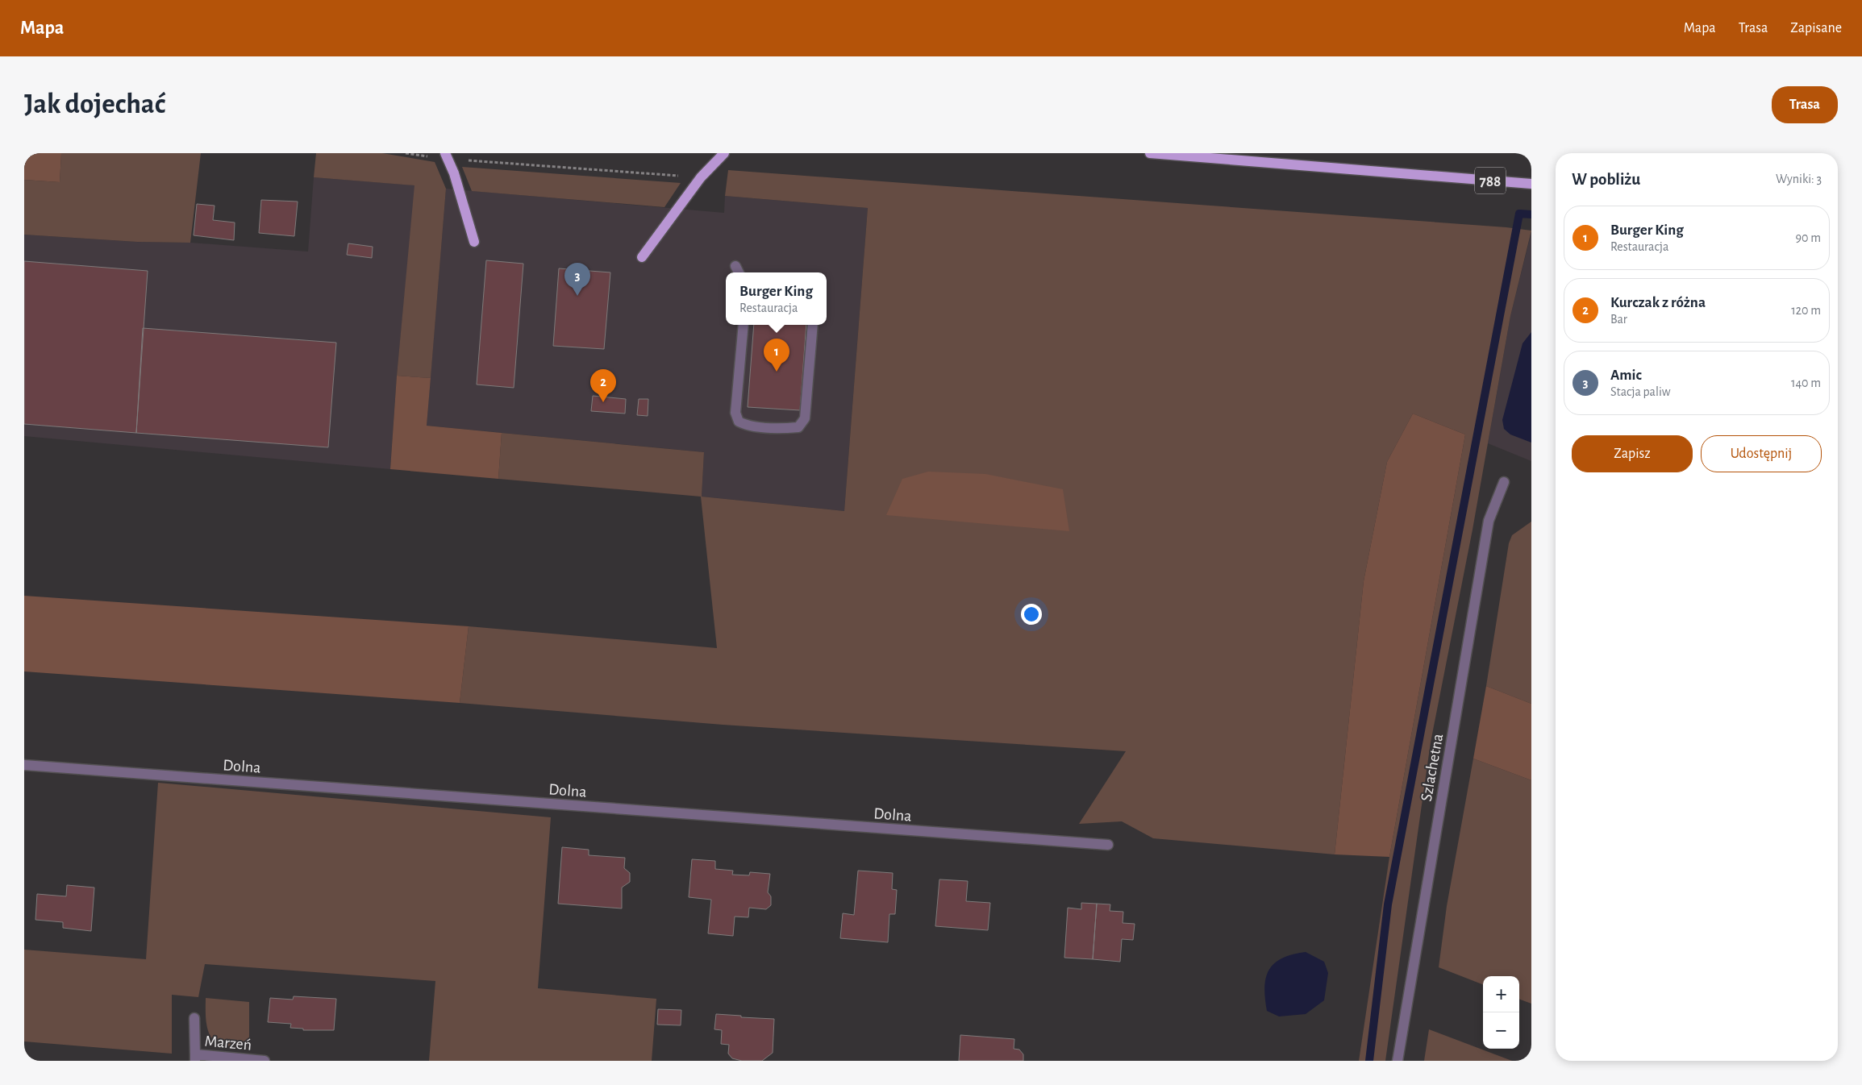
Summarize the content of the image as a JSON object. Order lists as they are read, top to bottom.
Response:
{
  "streets": {
    "main road": ["788"],
    "street": ["Dolna", "Szlachetna", "Marzeń"]
  },
  "page": {
    "header": "Mapa",
    "nav": ["Mapa", "Trasa", "Zapisane"],
    "buttons": [
      "Trasa",
      ["Zapisz", "Udostępnij"]
    ],
    "title": "Jak dojechać",
    "heading": ["W pobliżu", "Wyniki: 3"],
    "list": [
      {
        "mark": "1",
        "name": "Burger King",
        "note": "Restauracja",
        "value": "90 m"
      },
      {
        "mark": "2",
        "name": "Kurczak z różna",
        "note": "Bar",
        "value": "120 m"
      },
      {
        "mark": "3",
        "name": "Amic",
        "note": "Stacja paliw",
        "value": "140 m"
      }
    ],
    "pins": ["3", "1", "2"],
    "popup": ["Burger King", "Restauracja"],
    "map_buttons": ["+", "−"]
  }
}
